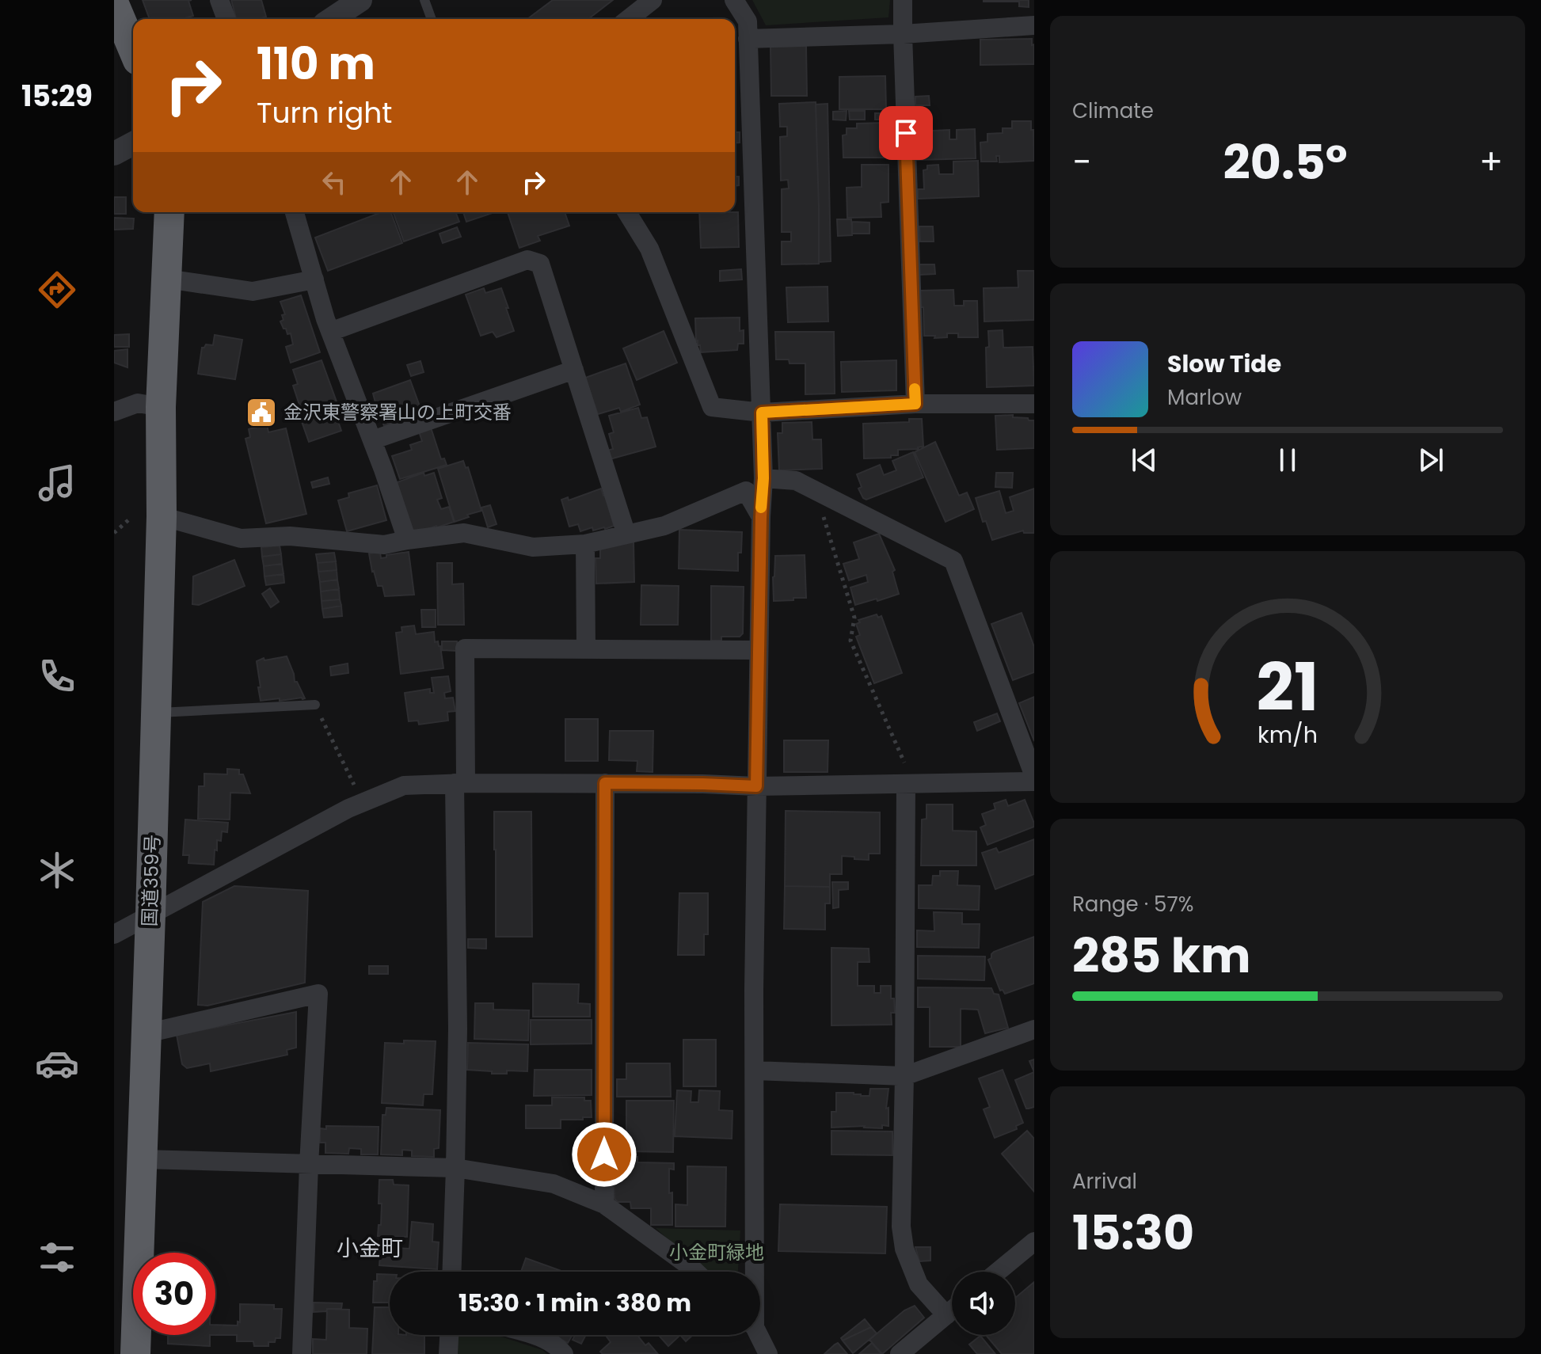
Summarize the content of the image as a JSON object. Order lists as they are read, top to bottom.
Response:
{
  "streets": {
    "highway": ["国道359号"]
  },
  "districts": ["小金町"],
  "parks": ["小金町緑地"],
  "places": {
    "public building": ["金沢東警察署山の上町交番"]
  },
  "page": {
    "tabs": "15:29",
    "tile": [
      "Climate",
      ["Range · 57%", "285 km"],
      ["Arrival", "15:30"]
    ],
    "turn": ["110 m", "Turn right"],
    "heat": ["−", "20.5°", "+"],
    "song": ["Slow Tide", "Marlow"],
    "limit": "30",
    "trip": "15:30 · 1 min · 380 m",
    "gauge": ["21", "km/h"]
  }
}
